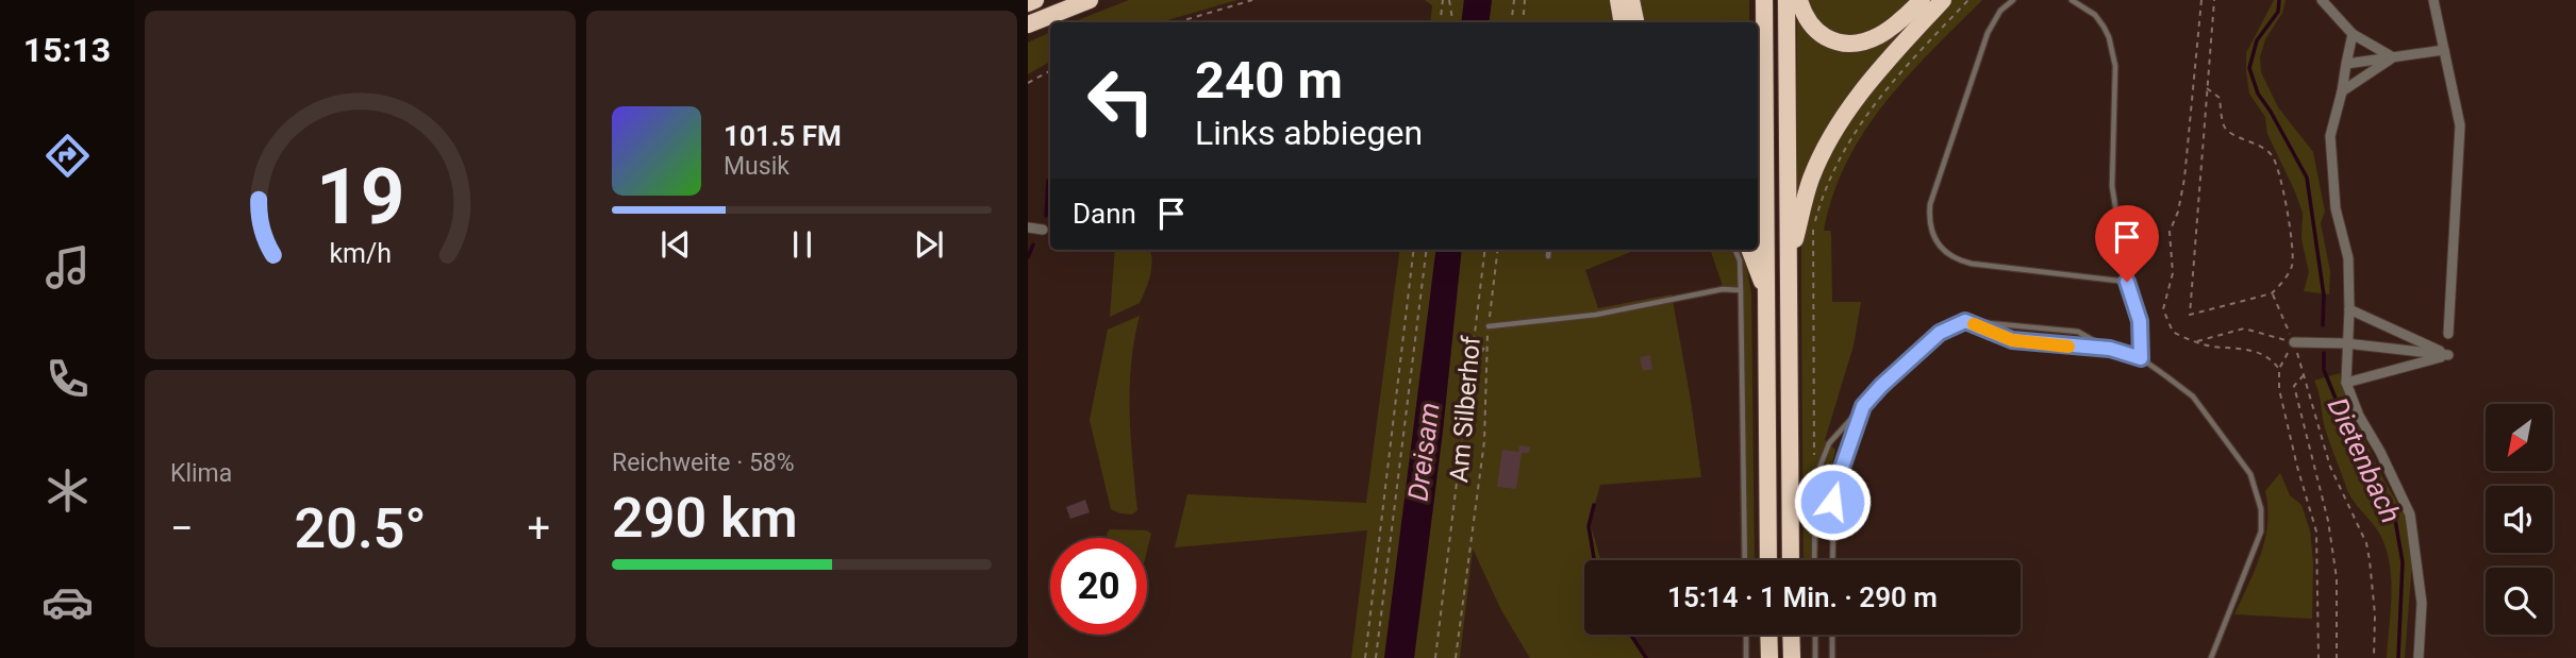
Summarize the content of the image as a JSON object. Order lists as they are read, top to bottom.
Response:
{
  "streets": {
    "lane": ["Am Silberhof"]
  },
  "water": ["Dreisam", "Dietenbach"],
  "north": "bottom left",
  "page": {
    "tabs": "15:13",
    "turn": ["240 m", "Links abbiegen"],
    "song": ["101.5 FM", "Musik"],
    "then": "Dann",
    "tile": [
      "Klima",
      ["Reichweite · 58%", "290 km"]
    ],
    "heat": ["−", "20.5°", "+"],
    "limit": "20",
    "trip": "15:14 · 1 Min. · 290 m",
    "gauge": ["19", "km/h"]
  }
}
